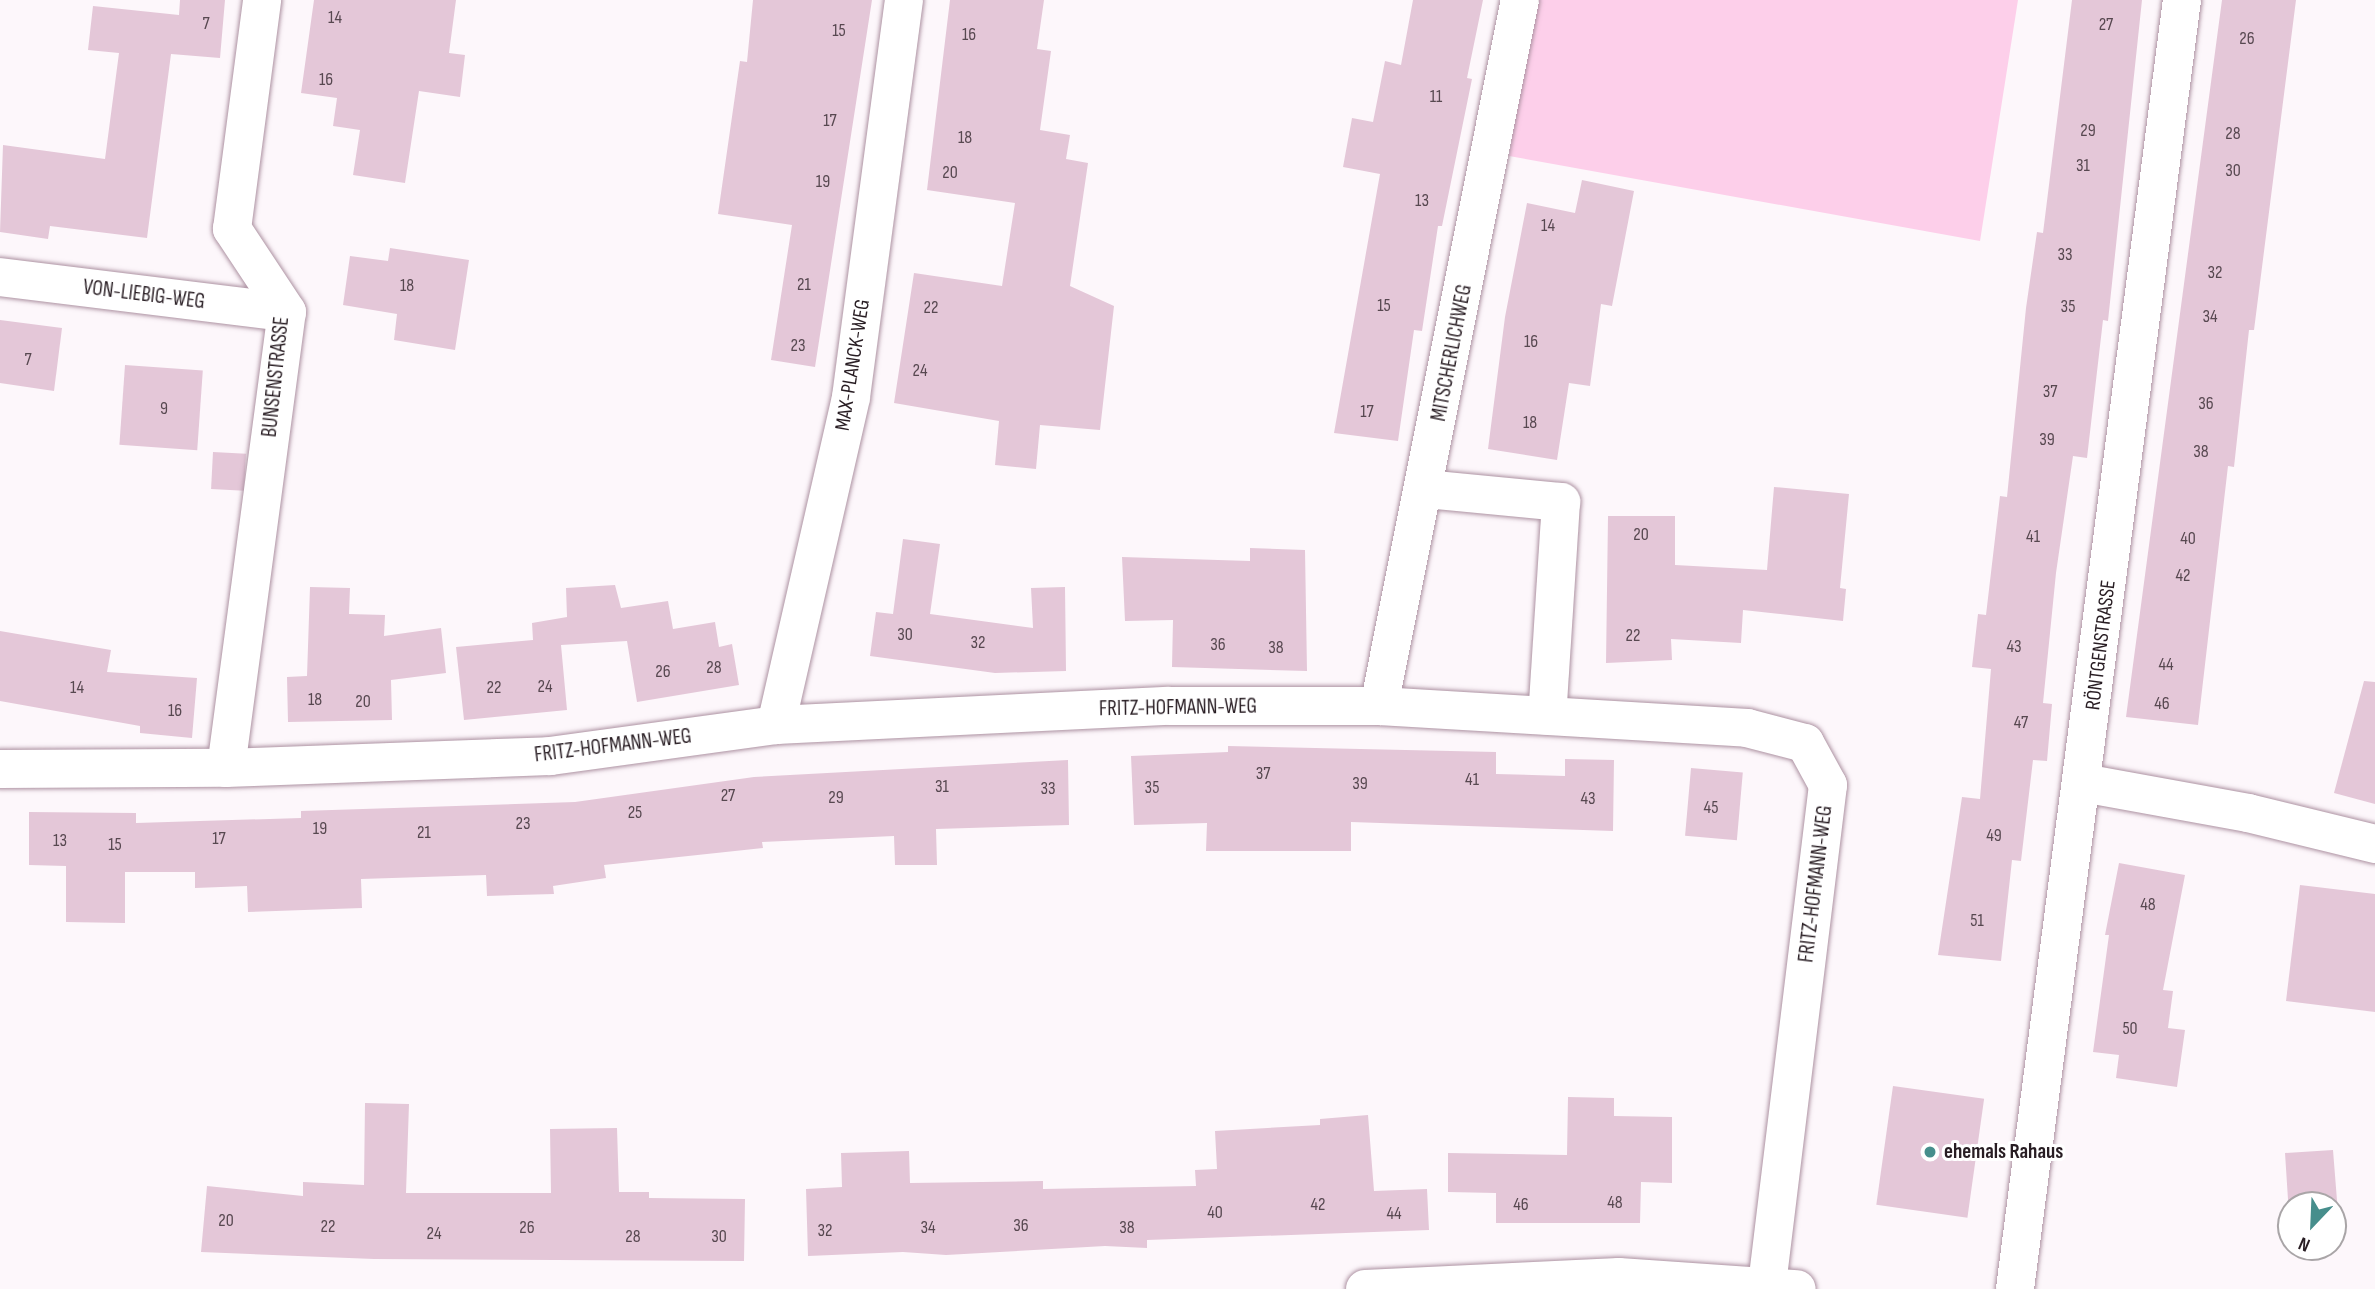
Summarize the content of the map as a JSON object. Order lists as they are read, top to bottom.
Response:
{
  "streets": {
    "street": [
      "VON-LIEBIG-WEG",
      "MITSCHERLICHWEG",
      "MAX-PLANCK-WEG",
      "BUNSENSTRASSE",
      "RÖNTGENSTRASSE",
      "FRITZ-HOFMANN-WEG"
    ]
  },
  "crossings": [
    ["VON-LIEBIG-WEG", "BUNSENSTRASSE"],
    ["MITSCHERLICHWEG", "FRITZ-HOFMANN-WEG"],
    ["MAX-PLANCK-WEG", "FRITZ-HOFMANN-WEG"],
    ["BUNSENSTRASSE", "FRITZ-HOFMANN-WEG"]
  ],
  "places": ["ehemals Rahaus"],
  "house_numbers": [
    "14",
    "7",
    "27",
    "15",
    "16",
    "26",
    "16",
    "11",
    "17",
    "29",
    "28",
    "18",
    "31",
    "30",
    "20",
    "19",
    "13",
    "14",
    "33",
    "32",
    "21",
    "18",
    "15",
    "35",
    "22",
    "34",
    "16",
    "23",
    "7",
    "24",
    "37",
    "36",
    "9",
    "17",
    "18",
    "39",
    "38",
    "20",
    "41",
    "40",
    "42",
    "30",
    "22",
    "32",
    "36",
    "43",
    "38",
    "44",
    "28",
    "26",
    "24",
    "14",
    "22",
    "18",
    "20",
    "46",
    "16",
    "47",
    "37",
    "41",
    "39",
    "31",
    "35",
    "33",
    "27",
    "29",
    "43",
    "45",
    "25",
    "23",
    "19",
    "21",
    "49",
    "17",
    "13",
    "15",
    "48",
    "51",
    "50",
    "48",
    "42",
    "46",
    "40",
    "44",
    "20",
    "36",
    "22",
    "26",
    "34",
    "38",
    "32",
    "24",
    "28",
    "30"
  ],
  "north": "bottom left"
}
